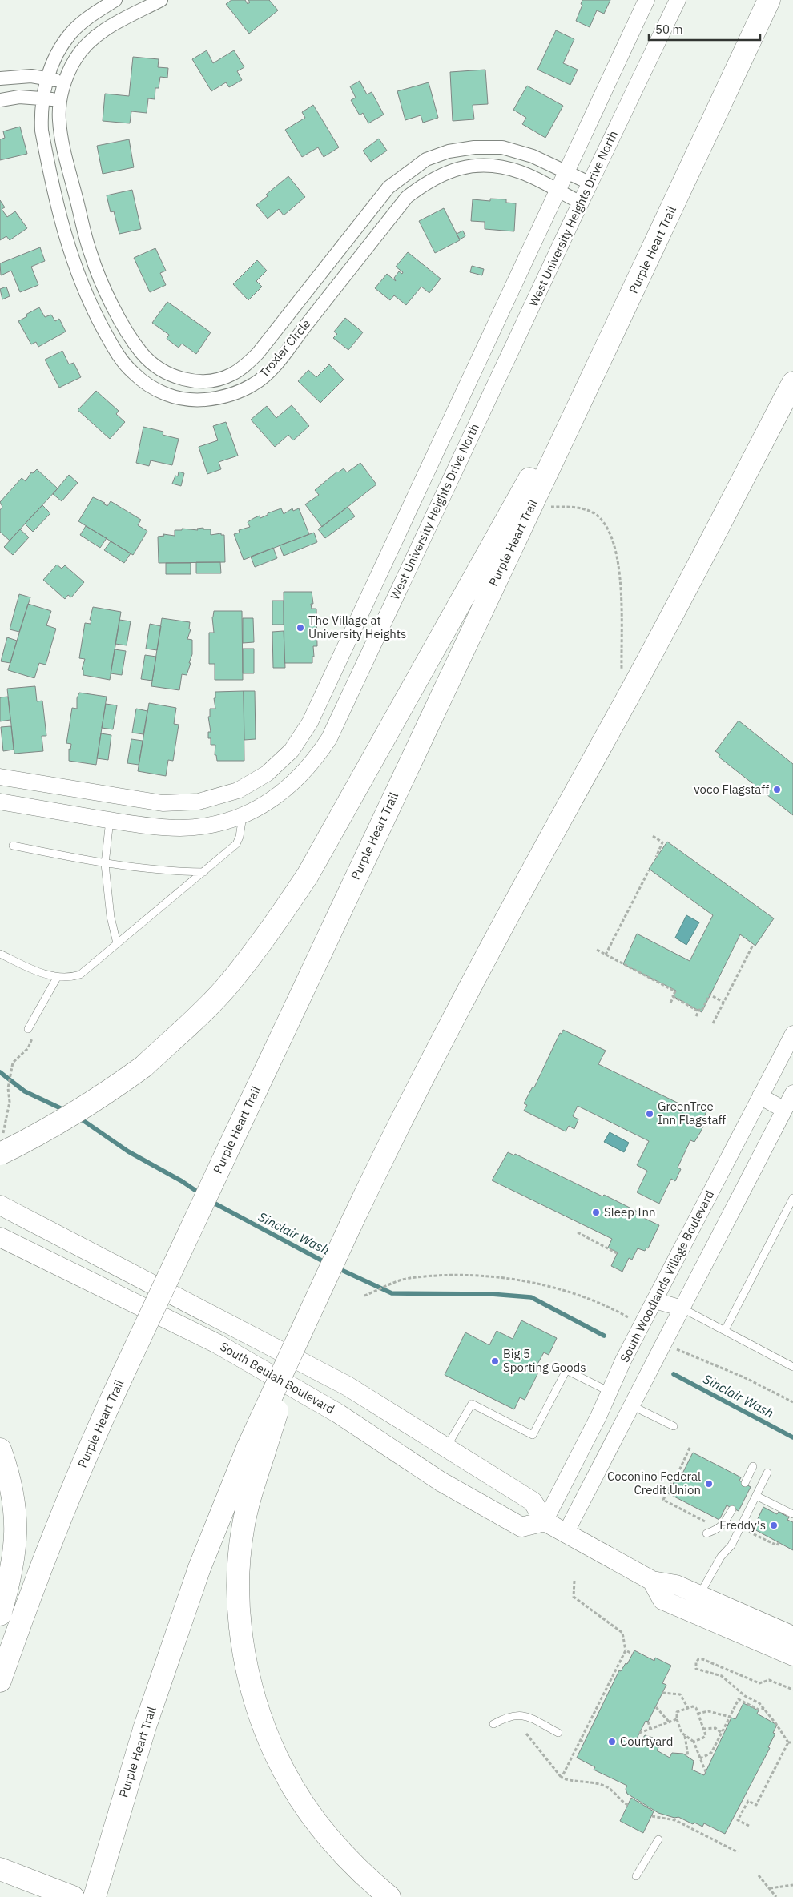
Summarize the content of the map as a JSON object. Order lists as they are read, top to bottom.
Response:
{
  "streets": {
    "highway": ["Purple Heart Trail"],
    "main road": ["South Beulah Boulevard"],
    "street": ["West University Heights Drive North", "Troxler Circle", "South Woodlands Village Boulevard"]
  },
  "crossings": [
    ["West University Heights Drive North", "Troxler Circle"],
    ["South Woodlands Village Boulevard", "South Beulah Boulevard"]
  ],
  "water": ["Sinclair Wash"],
  "places": [
    "The Village at University Heights",
    "voco Flagstaff",
    "GreenTree Inn Flagstaff",
    "Sleep Inn",
    "Big 5 Sporting Goods",
    "Coconino Federal Credit Union",
    "Freddy's",
    "Courtyard"
  ],
  "scale_bar": "50 m"
}
